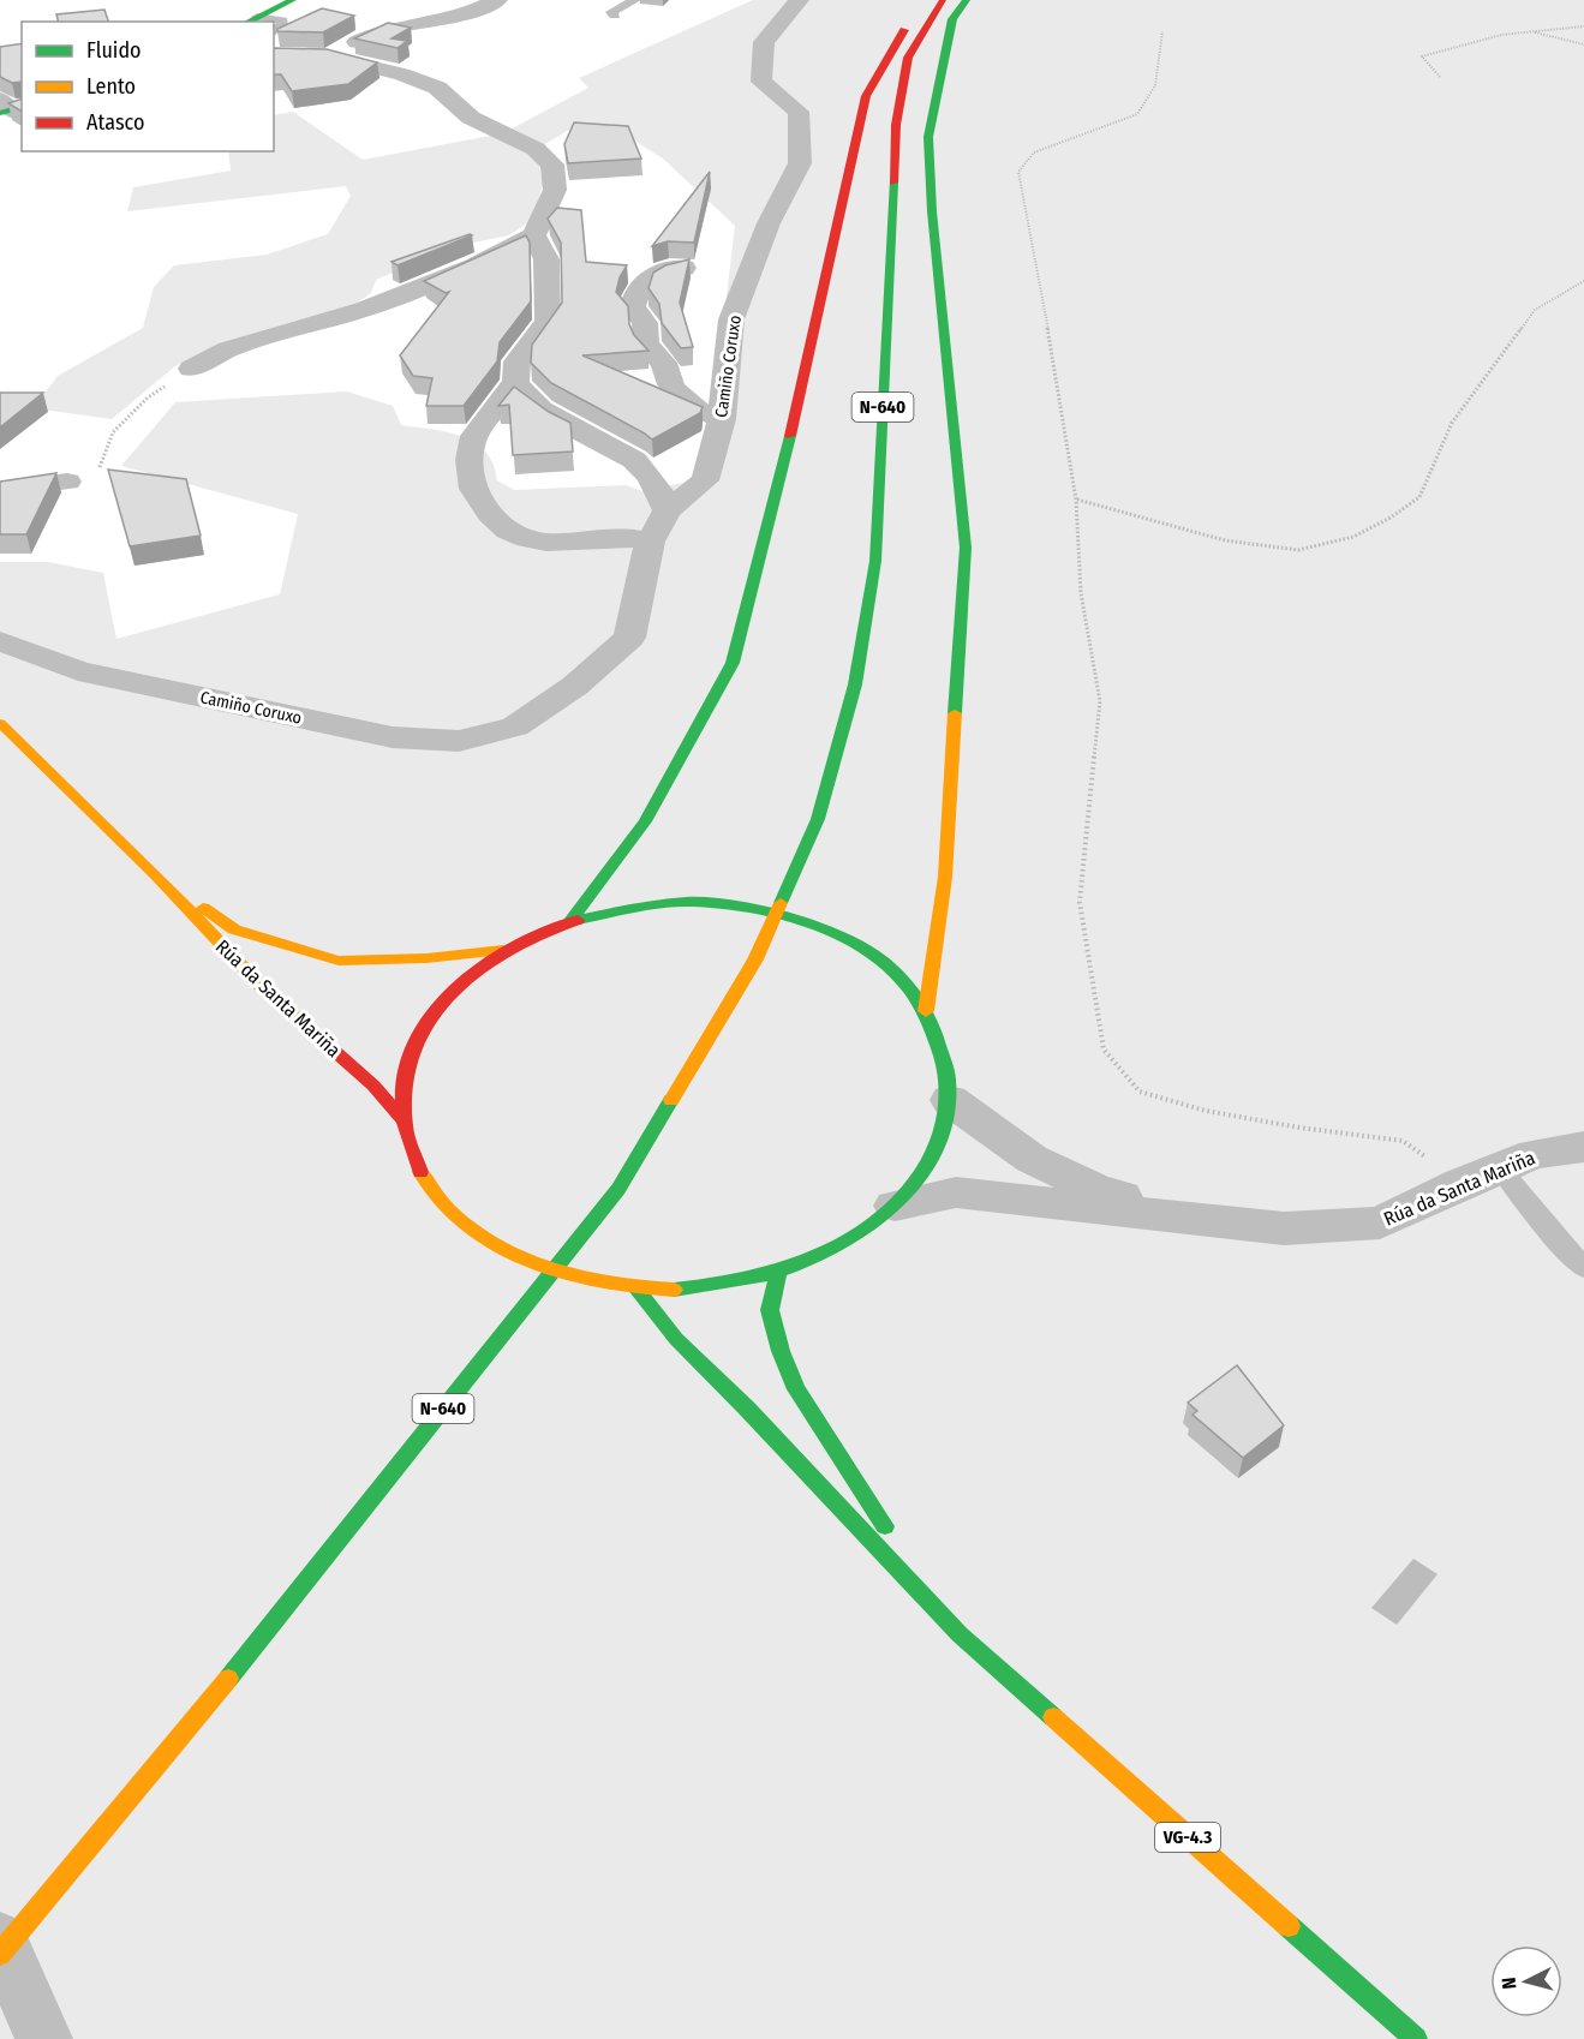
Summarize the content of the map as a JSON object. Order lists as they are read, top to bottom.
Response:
{
  "streets": {
    "main road": ["N-640", "Rúa da Santa Mariña", "VG-4.3"],
    "street": ["Camiño Coruxo"]
  },
  "legend": ["Fluido", "Lento", "Atasco"],
  "north": "left"
}
